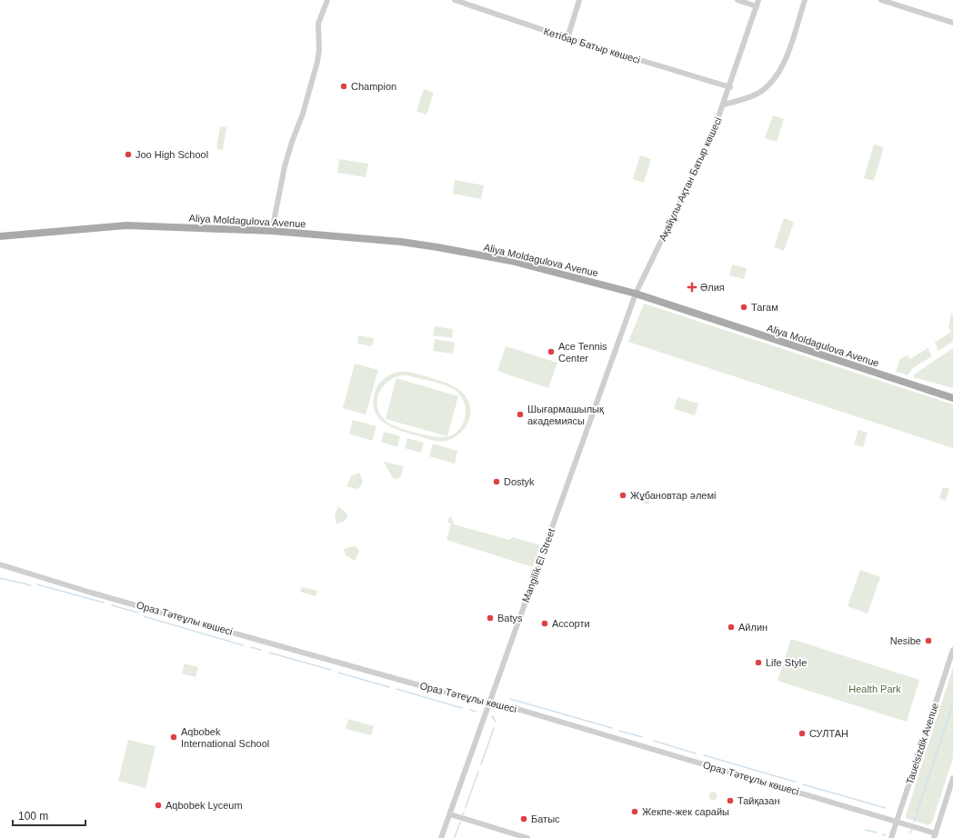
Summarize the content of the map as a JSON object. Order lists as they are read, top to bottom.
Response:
{
  "streets": {
    "main road": ["Aliya Moldagulova Avenue"],
    "street": [
      "Көтібар Батыр көшесі",
      "Ақайұлы Ақтан Батыр көшесі",
      "Mangilik El Street",
      "Ораз Тәтеұлы көшесі",
      "Tauelsizdik Avenue"
    ]
  },
  "crossings": [
    ["Көтібар Батыр көшесі", "Ақайұлы Ақтан Батыр көшесі"],
    ["Ақайұлы Ақтан Батыр көшесі", "Aliya Moldagulova Avenue"],
    ["Ақайұлы Ақтан Батыр көшесі", "Mangilik El Street"],
    ["Aliya Moldagulova Avenue", "Mangilik El Street"],
    ["Mangilik El Street", "Ораз Тәтеұлы көшесі"],
    ["Ораз Тәтеұлы көшесі", "Tauelsizdik Avenue"]
  ],
  "parks": ["Health Park"],
  "places": {
    "other": [
      "Champion",
      "Joo High School",
      "Тагам",
      "Ace Tennis Center",
      "Шығармашылық академиясы",
      "Dostyk",
      "Жұбановтар әлемі",
      "Batys",
      "Ассорти",
      "Айлин",
      "Nesibe",
      "Life Style",
      "СУЛТАН",
      "Aqbobek International School",
      "Тайқазан",
      "Aqbobek Lyceum",
      "Жекпе-жек сарайы",
      "Батыс"
    ],
    "health": ["Әлия"]
  },
  "scale_bar": "100 m"
}
